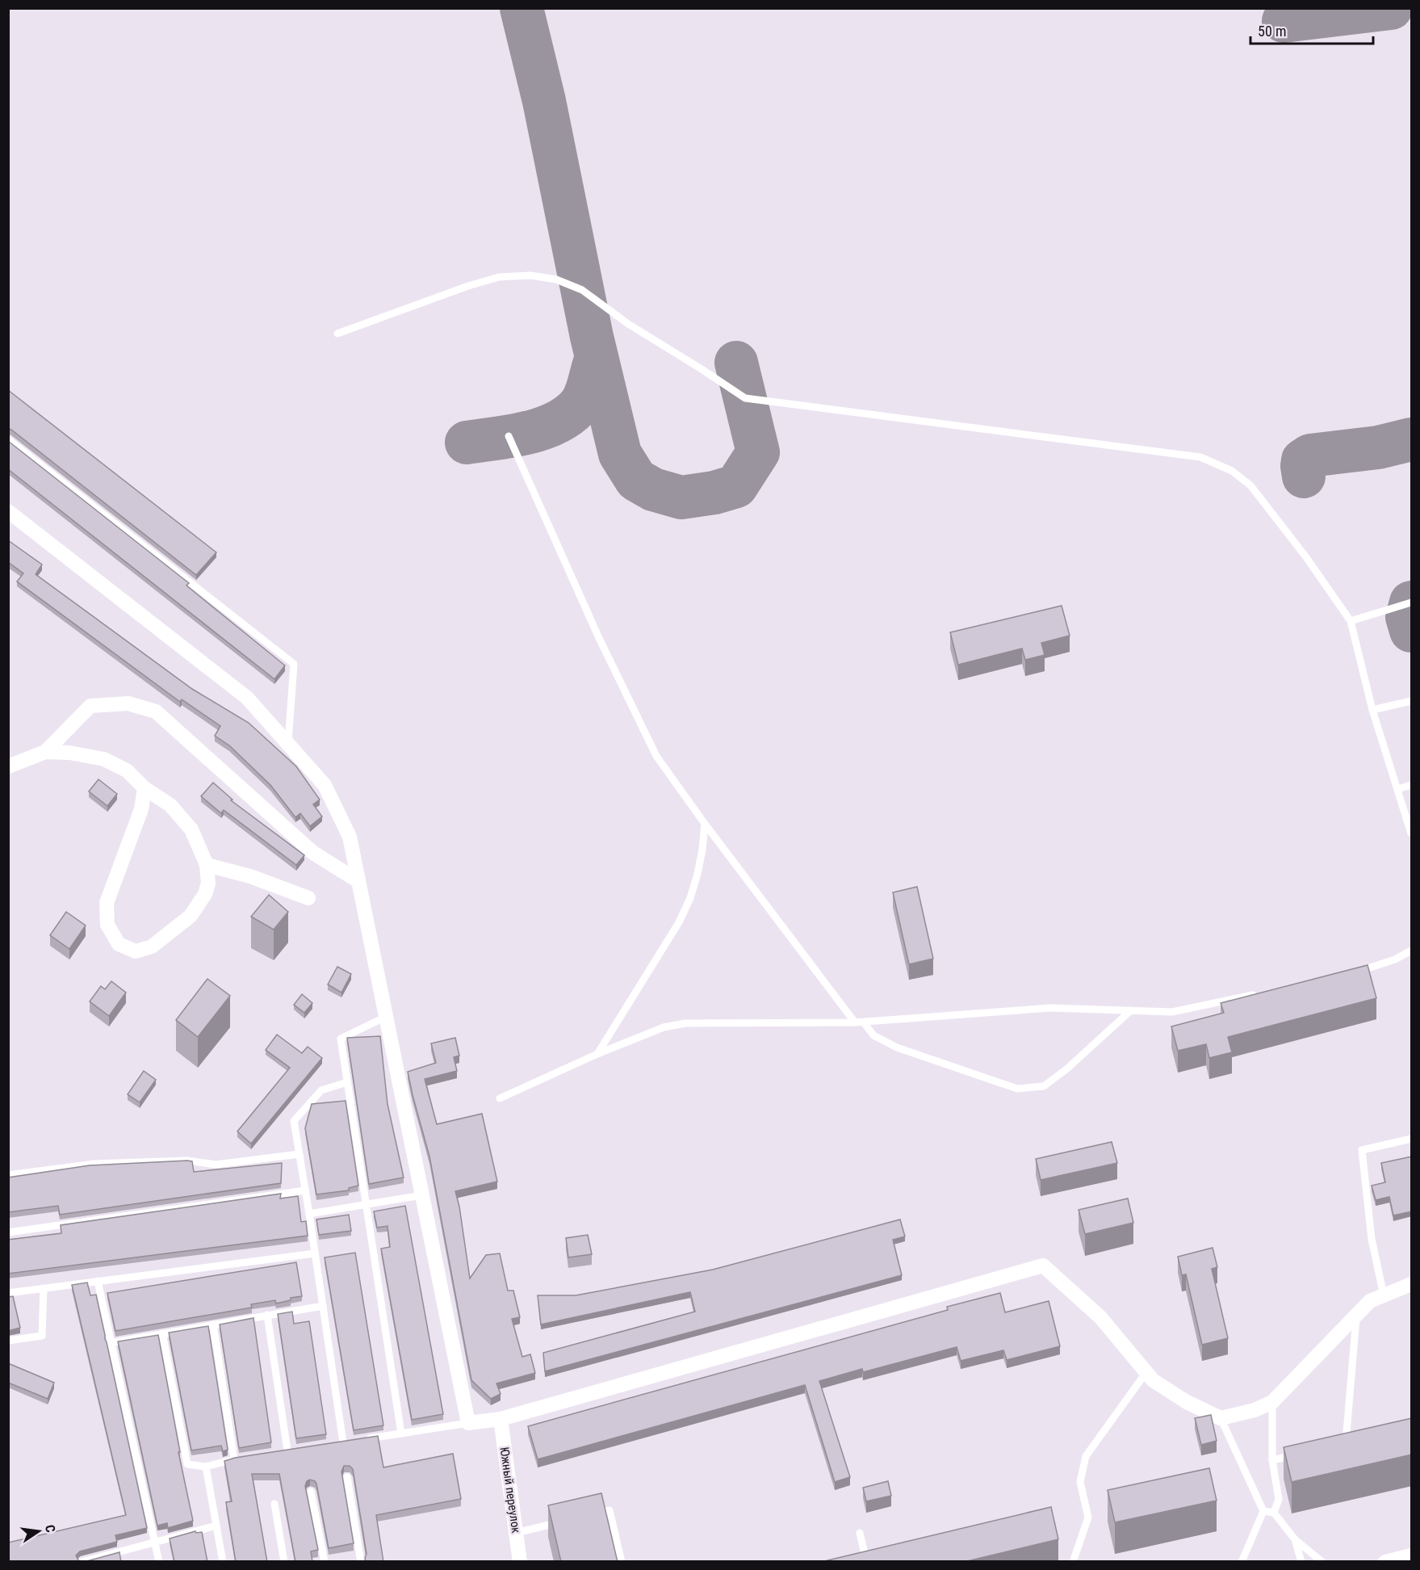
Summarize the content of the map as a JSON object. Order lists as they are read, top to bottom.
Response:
{
  "streets": {
    "street": ["Южный переулок"]
  },
  "scale_bar": "50 m",
  "north": "right"
}
